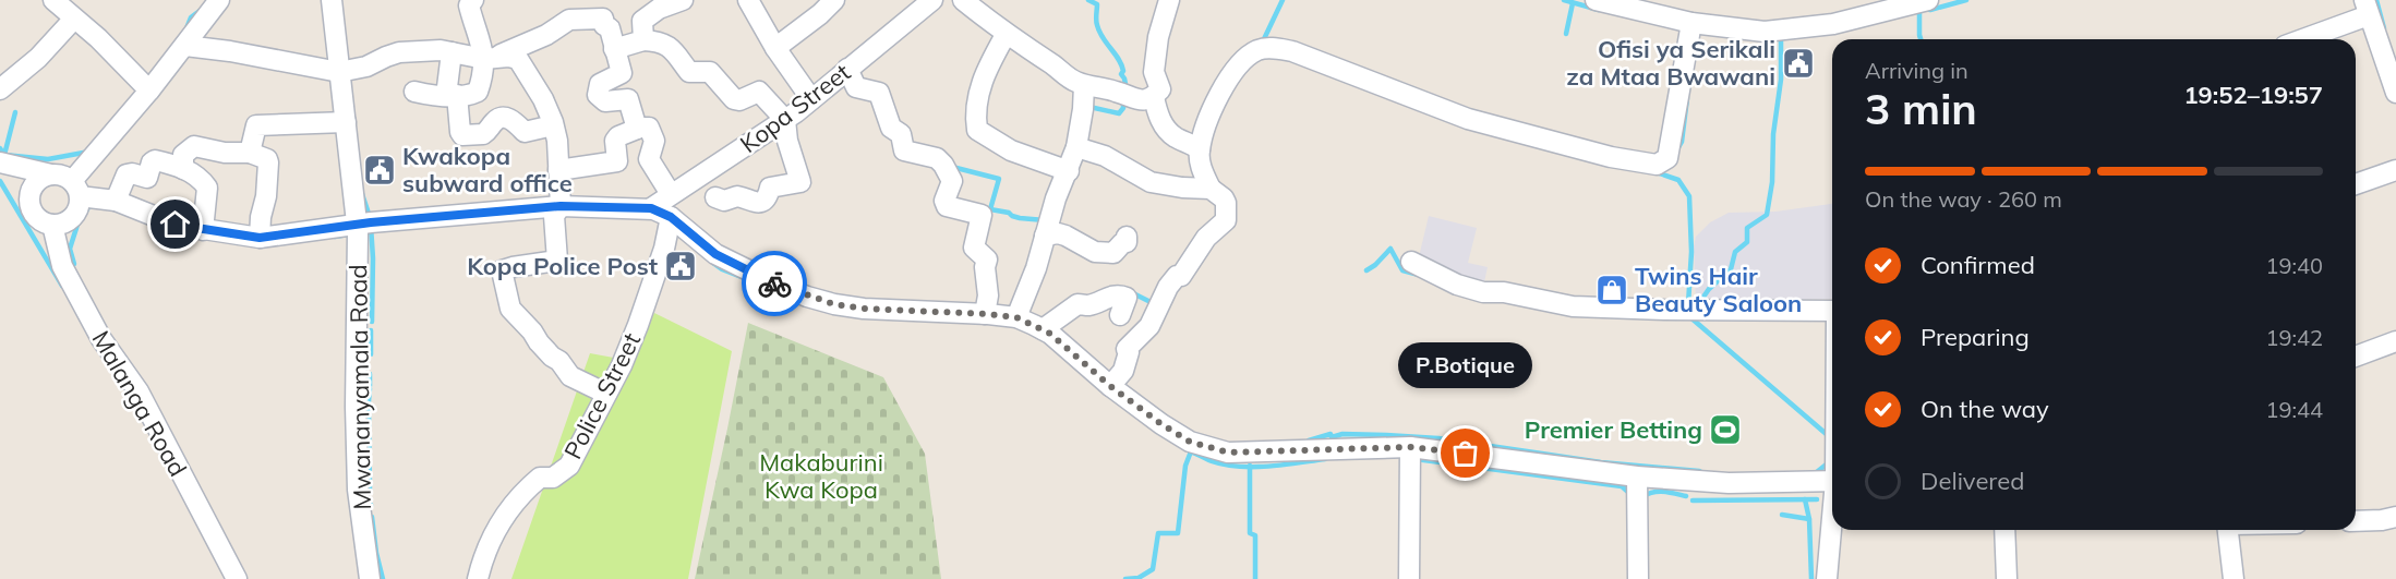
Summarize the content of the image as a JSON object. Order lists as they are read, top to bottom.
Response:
{
  "streets": {
    "street": [
      "Kopa Street",
      "Mwananyamala Road",
      "Police Street",
      "Malanga Road"
    ]
  },
  "parks": ["Makaburini Kwa Kopa"],
  "places": {
    "public building": ["Ofisi ya Serikali za Mtaa Bwawani", "Kwakopa subward office", "Kopa Police Post"],
    "shop": ["Twins Hair Beauty Saloon"],
    "sports": ["Premier Betting"],
    "other": ["P.Botique"]
  },
  "page": {
    "heading": ["3 min", "Arriving in", "19:52–19:57"],
    "bar": "On the way · 260 m",
    "list": [
      ["Confirmed", "19:40"],
      ["Preparing", "19:42"],
      ["On the way", "19:44"],
      "Delivered"
    ],
    "bubble": "P.Botique"
  }
}
